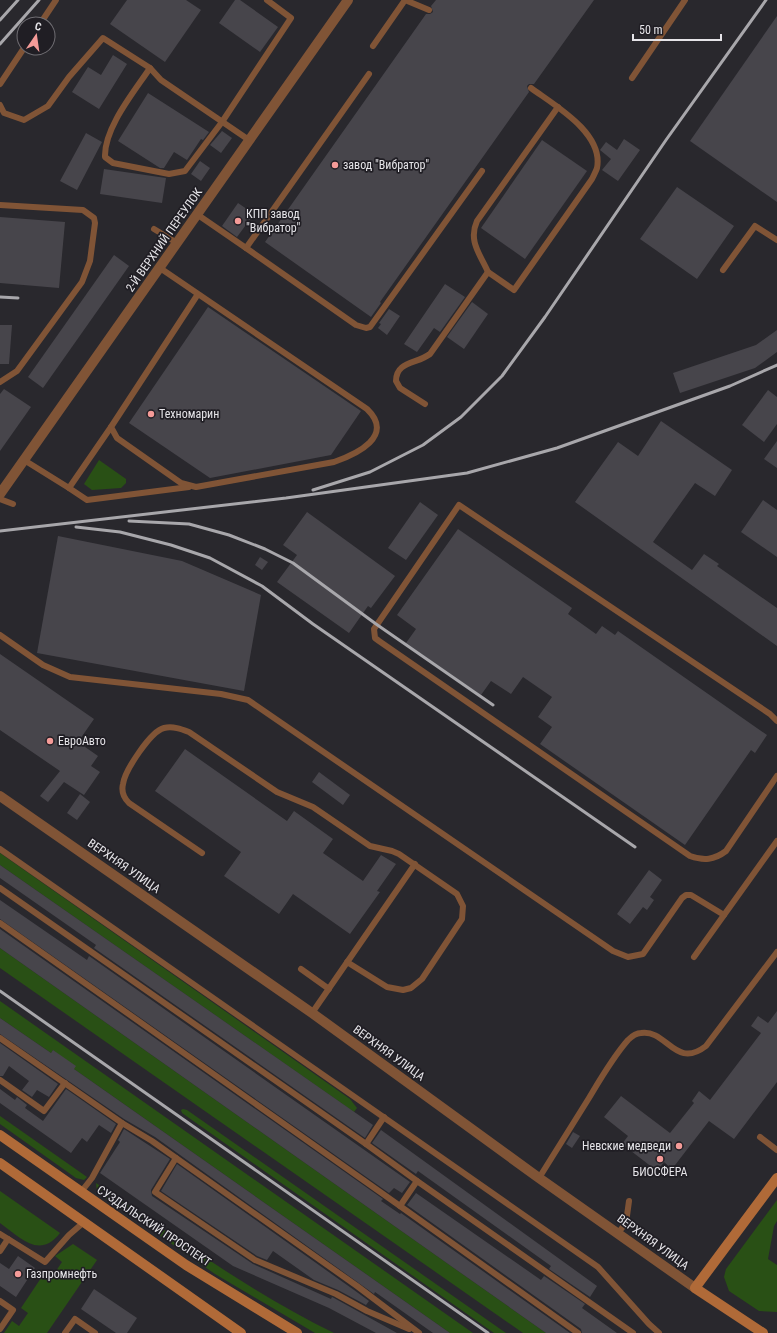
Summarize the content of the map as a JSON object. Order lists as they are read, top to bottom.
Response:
{
  "streets": {
    "main road": ["ВЕРХНЯЯ УЛИЦА", "СУЗДАЛЬСКИЙ ПРОСПЕКТ"],
    "street": ["2-Й ВЕРХНИЙ ПЕРЕУЛОК"]
  },
  "places": [
    "завод \"Вибратор\"",
    "КПП завод \"Вибратор\"",
    "Техномарин",
    "ЕвроАвто",
    "Невские медведи",
    "БИОСФЕРА",
    "Газпромнефть"
  ],
  "scale_bar": "50 m",
  "north": "top"
}
